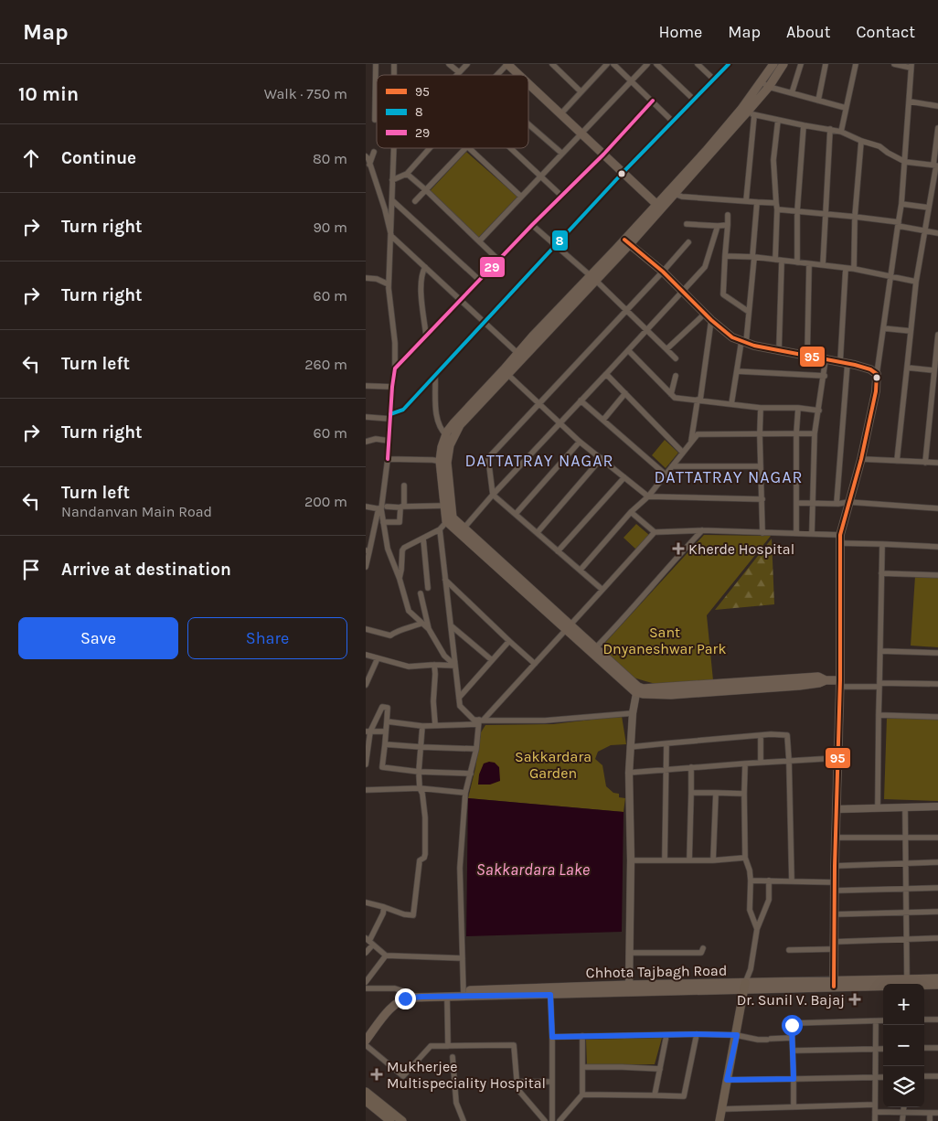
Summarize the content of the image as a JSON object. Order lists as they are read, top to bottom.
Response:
{
  "streets": {
    "main road": ["Chhota Tajbagh Road"]
  },
  "districts": ["DATTATRAY NAGAR", "DATTATRAY NAGAR"],
  "water": ["Sakkardara Lake"],
  "parks": ["Sant Dnyaneshwar Park", "Sakkardara Garden"],
  "places": {
    "health": ["Kherde Hospital", "Dr. Sunil V. Bajaj", "Mukherjee Multispeciality Hospital"]
  },
  "lines": ["transit line 8", "transit line 29", "transit line 95"],
  "legend": ["95", "8", "29"],
  "page": {
    "header": "Map",
    "nav": [
      "Home",
      "Map",
      "About",
      "Contact"
    ],
    "heading": ["10 min", "Walk · 750 m"],
    "list": [
      ["Continue", "80 m"],
      ["Turn right", "90 m"],
      ["Turn right", "60 m"],
      ["Turn left", "260 m"],
      ["Turn right", "60 m"],
      ["Turn left", "Nandanvan Main Road", "200 m"],
      "Arrive at destination"
    ],
    "buttons": ["Save", "Share"],
    "map_buttons": ["+", "−"]
  }
}
